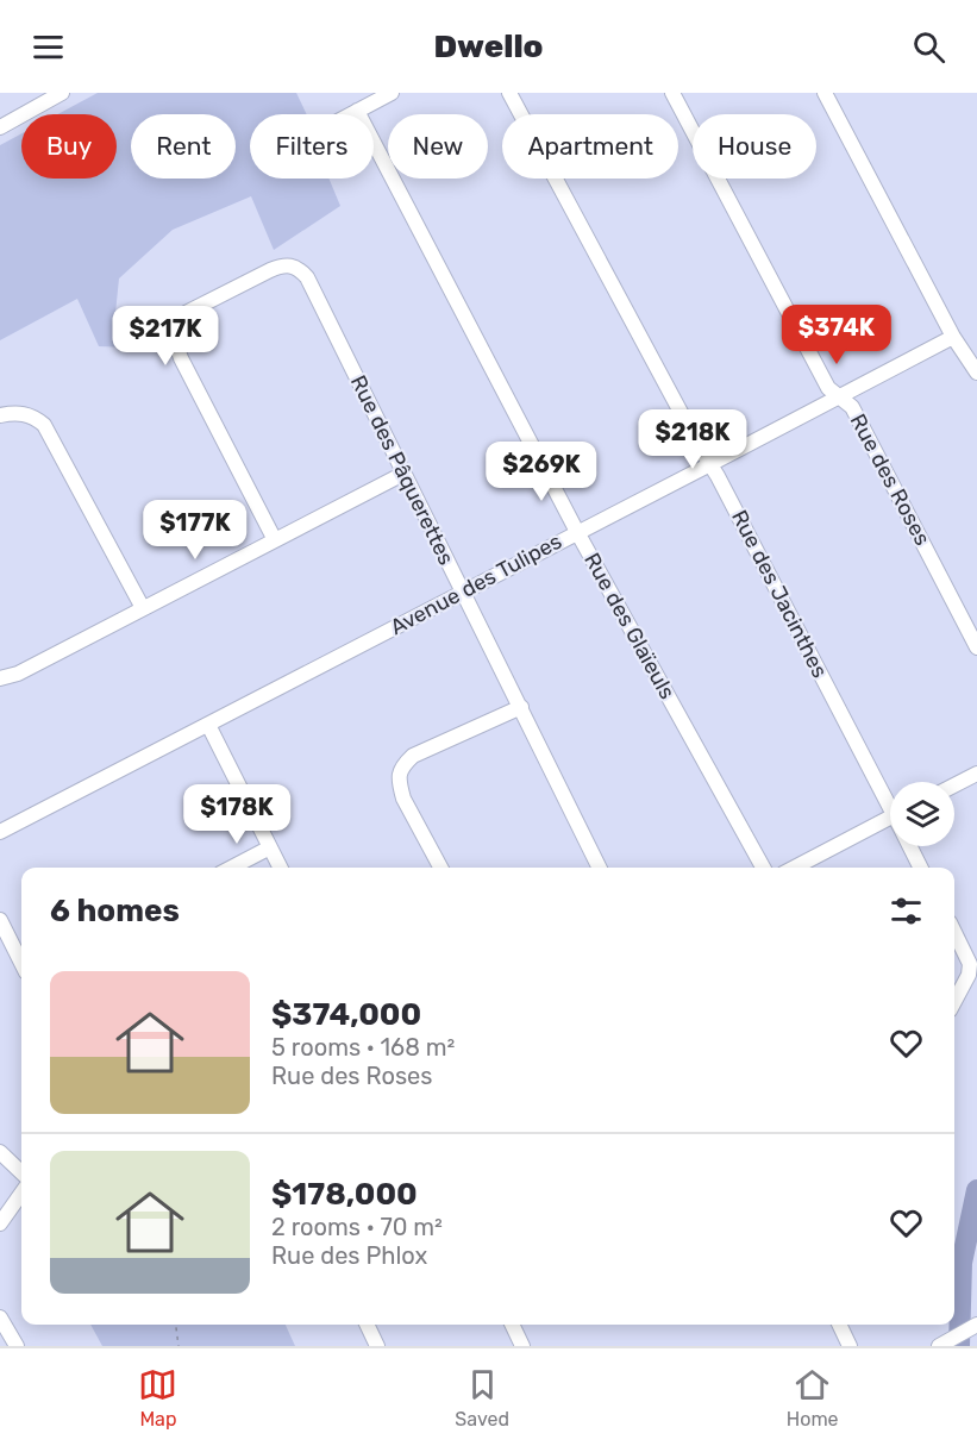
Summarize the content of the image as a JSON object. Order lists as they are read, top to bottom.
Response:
{
  "streets": {
    "street": [
      "Rue des Pâquerettes",
      "Rue des Roses",
      "Avenue des Tulipes",
      "Rue des Jacinthes",
      "Rue des Glaïeuls"
    ]
  },
  "crossings": [
    ["Rue des Pâquerettes", "Avenue des Tulipes"],
    ["Rue des Roses", "Avenue des Tulipes"],
    ["Avenue des Tulipes", "Rue des Jacinthes"],
    ["Avenue des Tulipes", "Rue des Glaïeuls"]
  ],
  "page": {
    "header": "Dwello",
    "chip": [
      "Buy",
      "Rent",
      "Filters",
      "New",
      "Apartment",
      "House"
    ],
    "price": [
      "$374K",
      "$217K",
      "$218K",
      "$269K",
      "$177K",
      "$178K"
    ],
    "heading": "6 homes",
    "list": [
      {
        "name": "$374,000",
        "note": "5 rooms · 168 m² · Rue des Roses"
      },
      {
        "name": "$178,000",
        "note": "2 rooms · 70 m² · Rue des Phlox"
      }
    ],
    "tabs": ["Map", "Saved", "Home"]
  }
}
